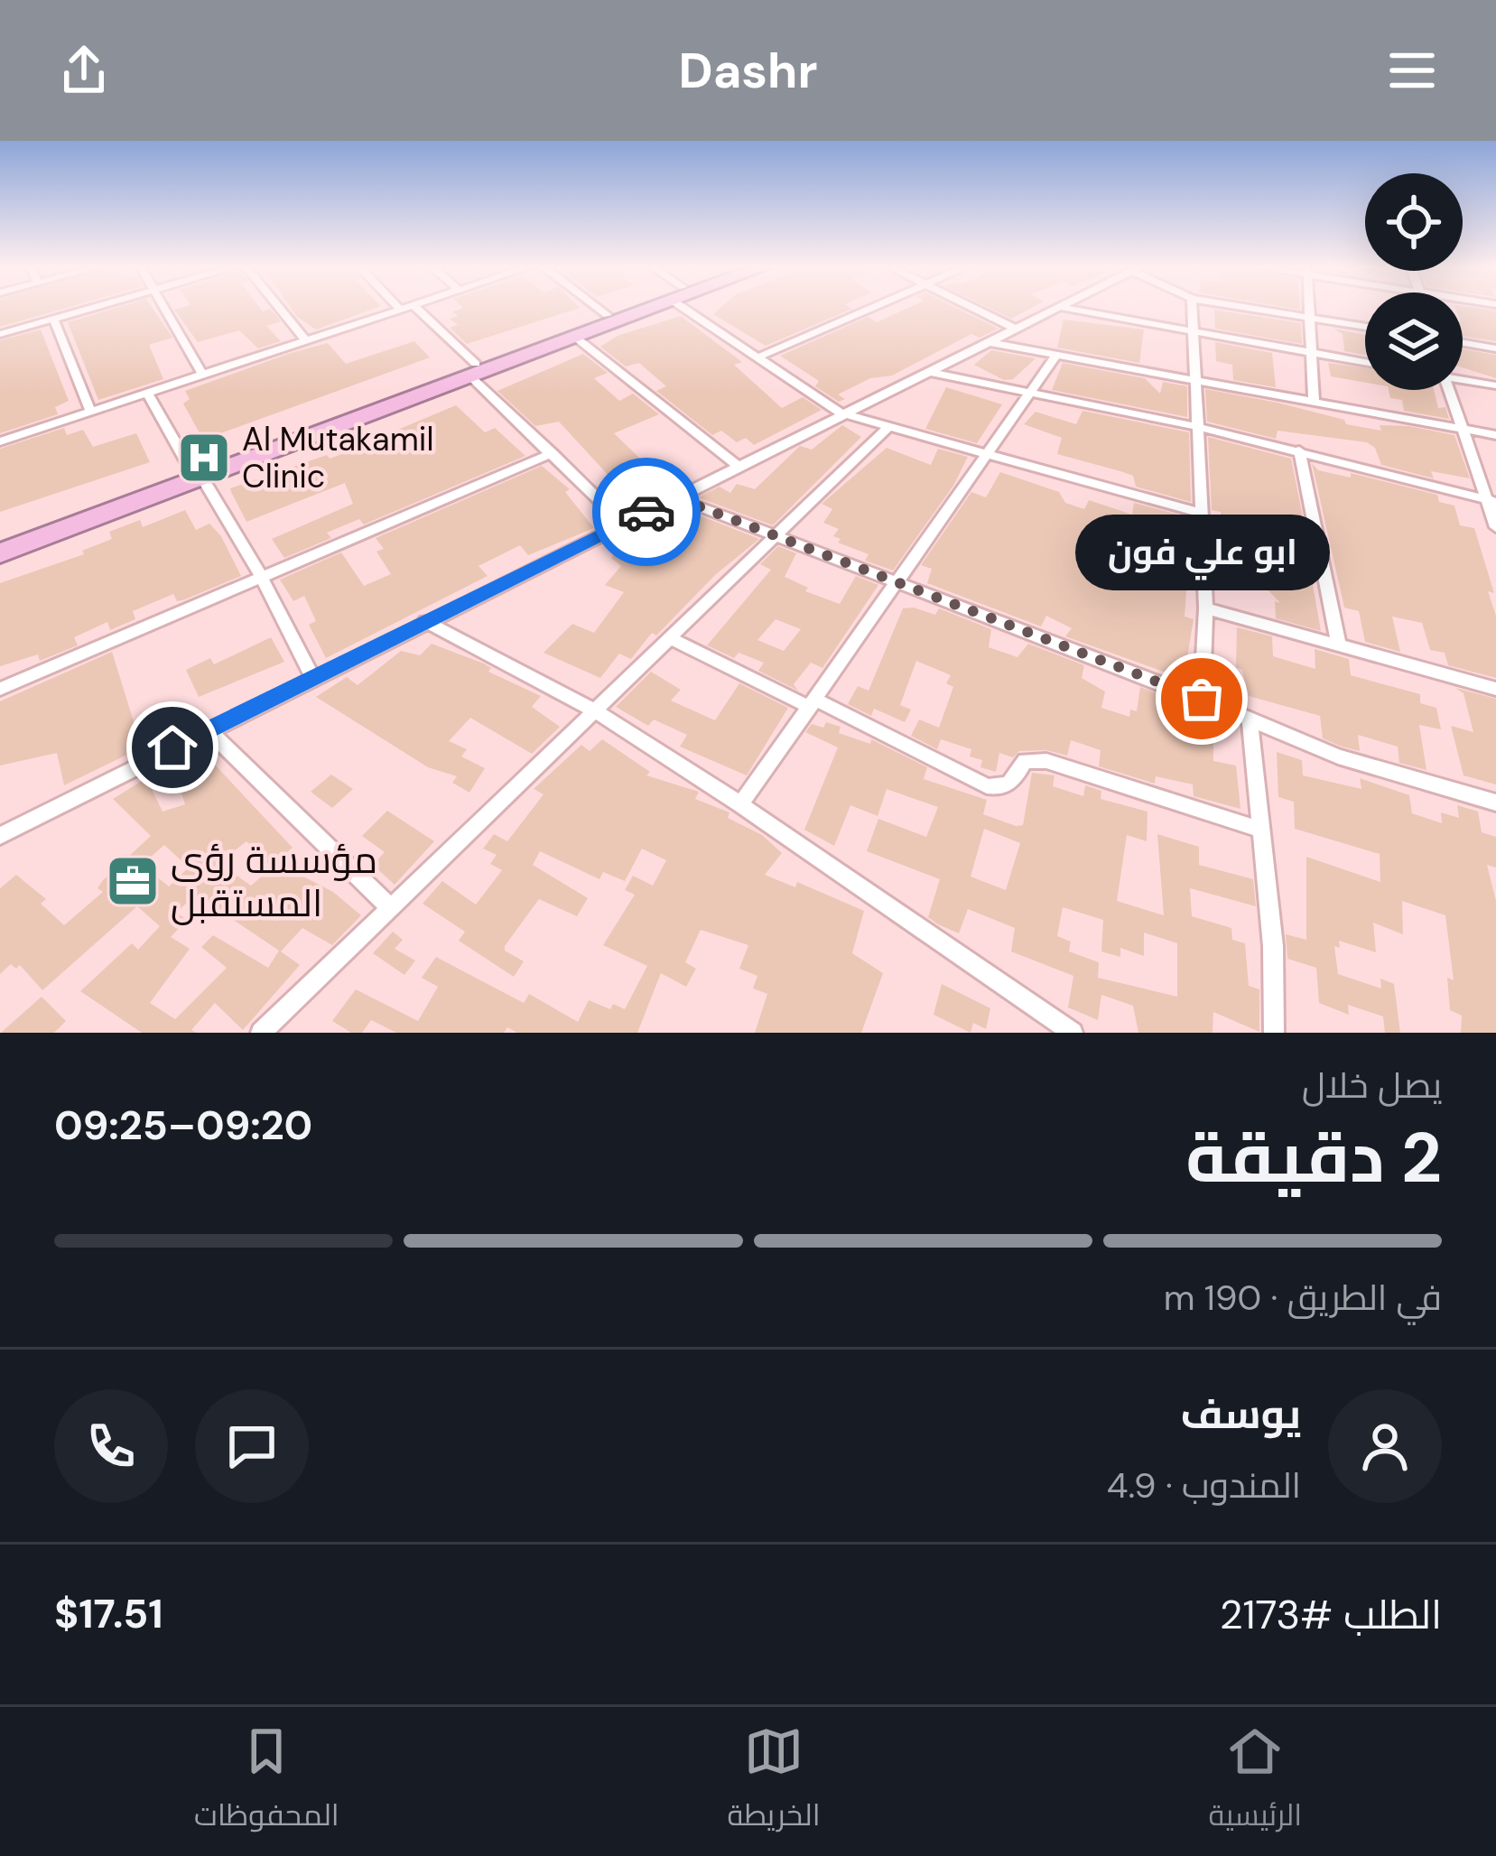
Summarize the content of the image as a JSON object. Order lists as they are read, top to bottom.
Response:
{
  "places": {
    "hospital": ["Al Mutakamil Clinic"],
    "other": ["ابو علي فون"],
    "office": ["مؤسسة رؤى المستقبل"]
  },
  "page": {
    "header": "Dashr",
    "bubble": "ابو علي فون",
    "heading": ["2 دقيقة", "يصل خلال", "09:20–09:25"],
    "panel": [
      "يوسف",
      "المندوب · 4.9",
      "الطلب #2173",
      "$17.51"
    ],
    "bar": "في الطريق · 190 m",
    "tabs": ["الرئيسية", "الخريطة", "المحفوظات"]
  }
}
